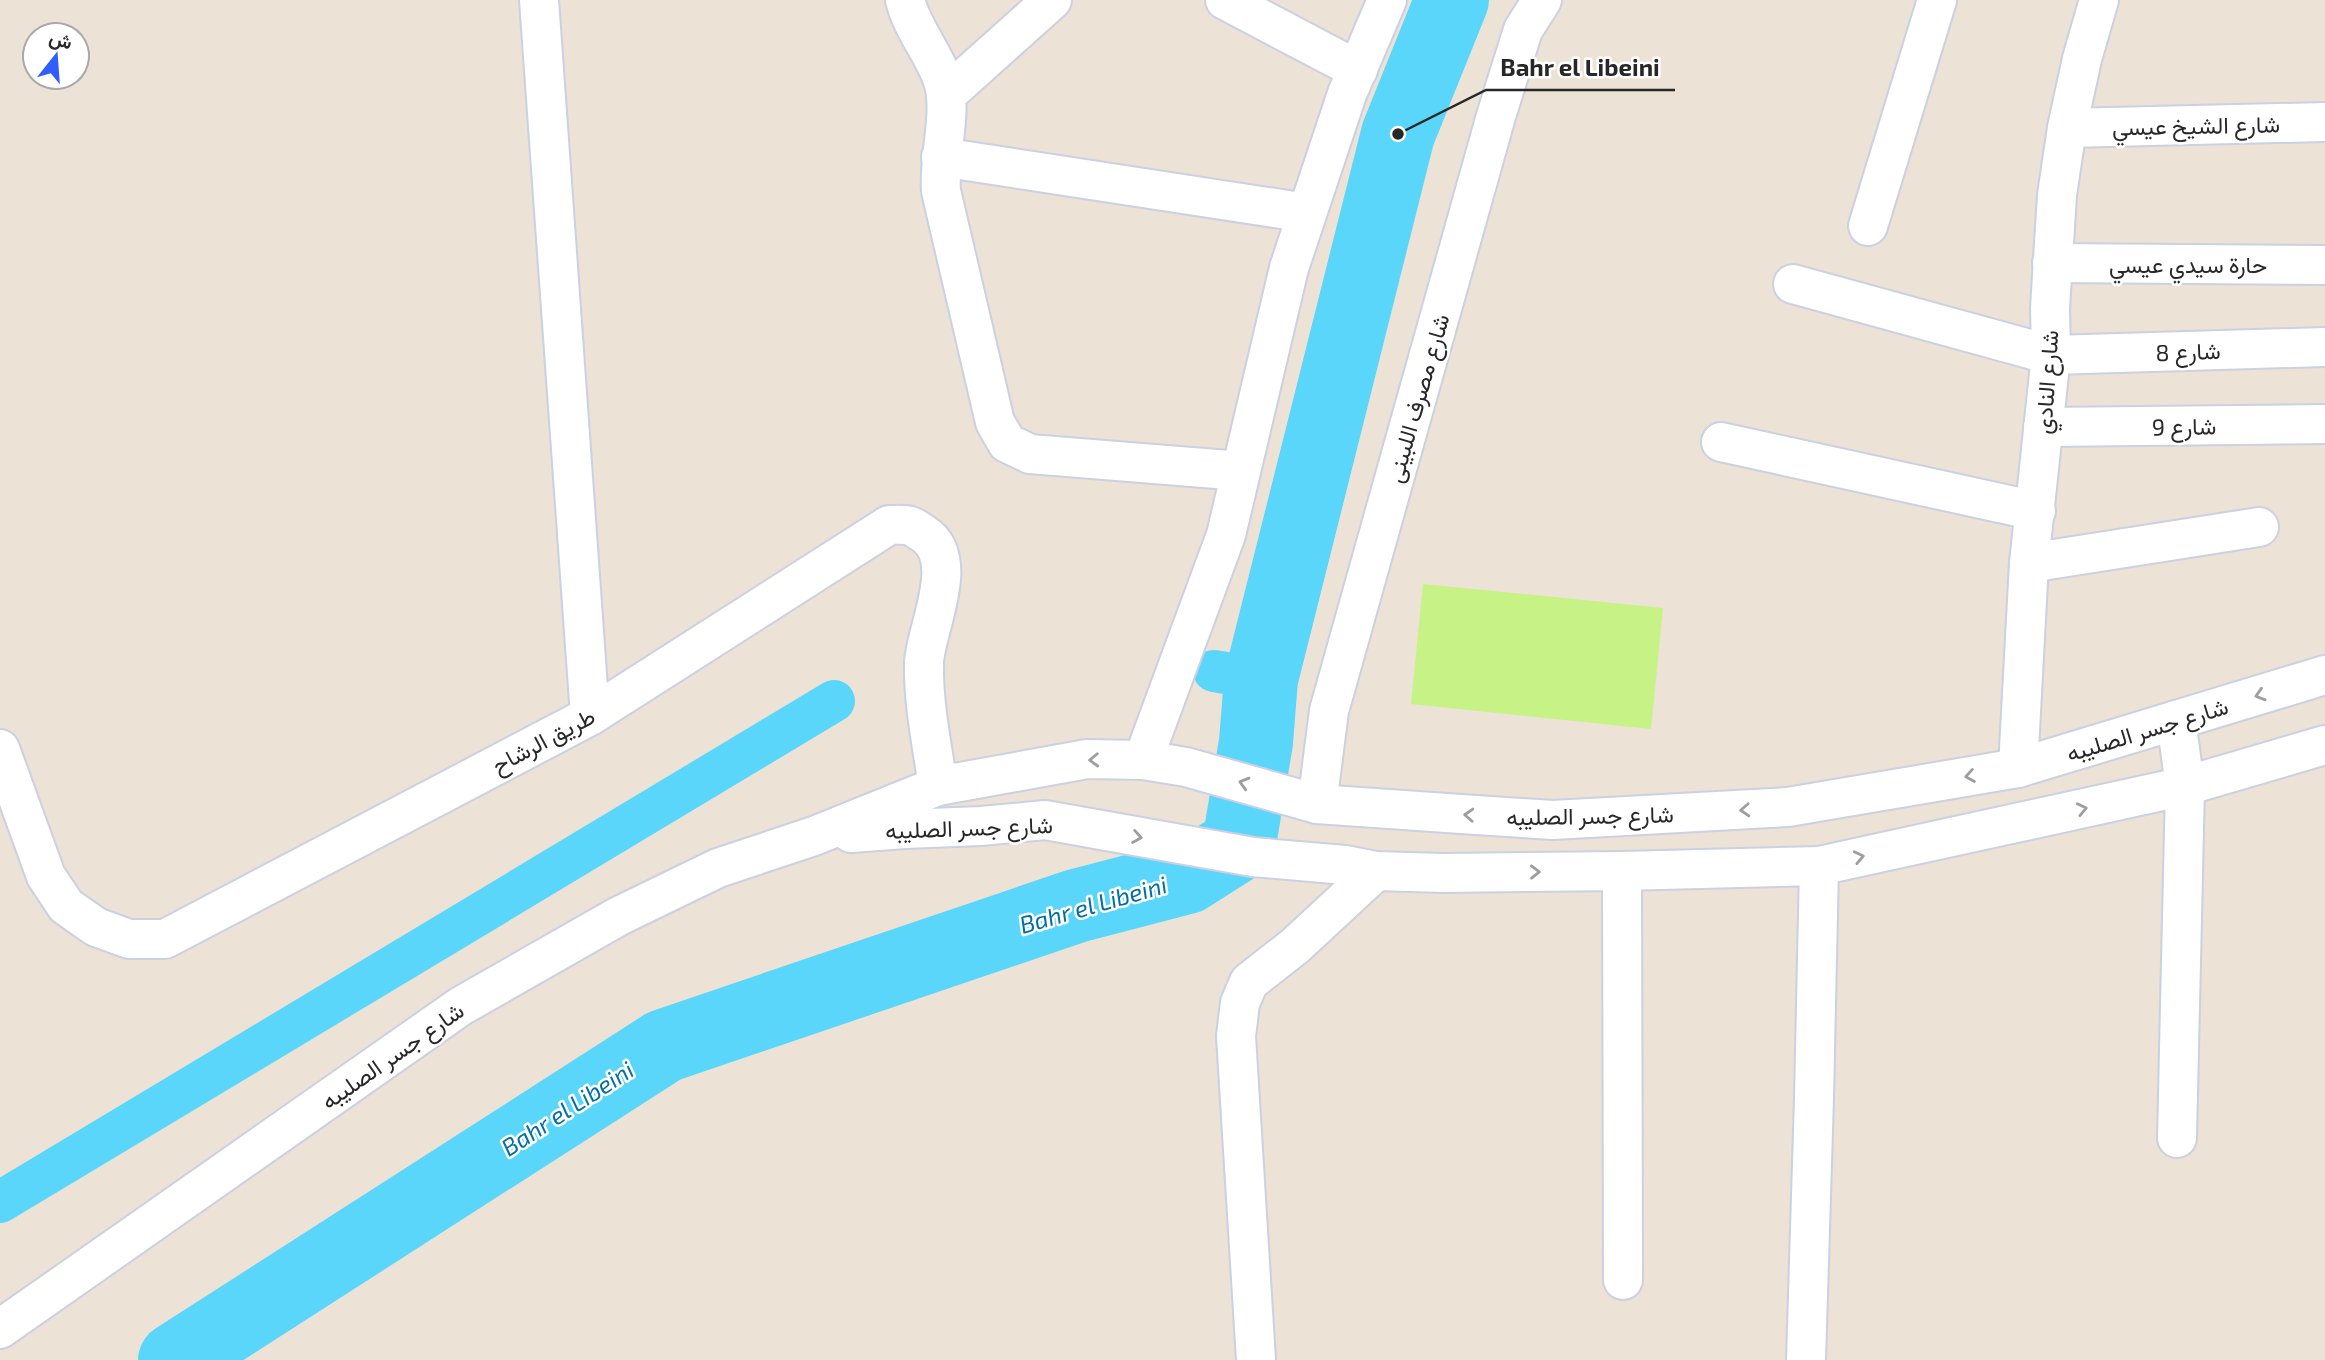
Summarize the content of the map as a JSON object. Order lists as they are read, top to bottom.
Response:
{
  "streets": {
    "street": [
      "شارع الشيخ عيسي",
      "حارة سيدي عيسي",
      "شارع 8",
      "شارع النادي",
      "شارع مصرف اللبينى",
      "شارع 9",
      "شارع جسر الصليبه",
      "طريق الرشاح"
    ]
  },
  "crossings": [
    ["شارع الشيخ عيسي", "شارع النادي"],
    ["حارة سيدي عيسي", "شارع النادي"],
    ["شارع 8", "شارع النادي"],
    ["شارع النادي", "شارع 9"],
    ["شارع النادي", "شارع جسر الصليبه"],
    ["شارع مصرف اللبينى", "شارع جسر الصليبه"],
    ["شارع جسر الصليبه", "طريق الرشاح"]
  ],
  "water": ["Bahr el Libeini"],
  "places": ["Bahr el Libeini"],
  "north": "top"
}
